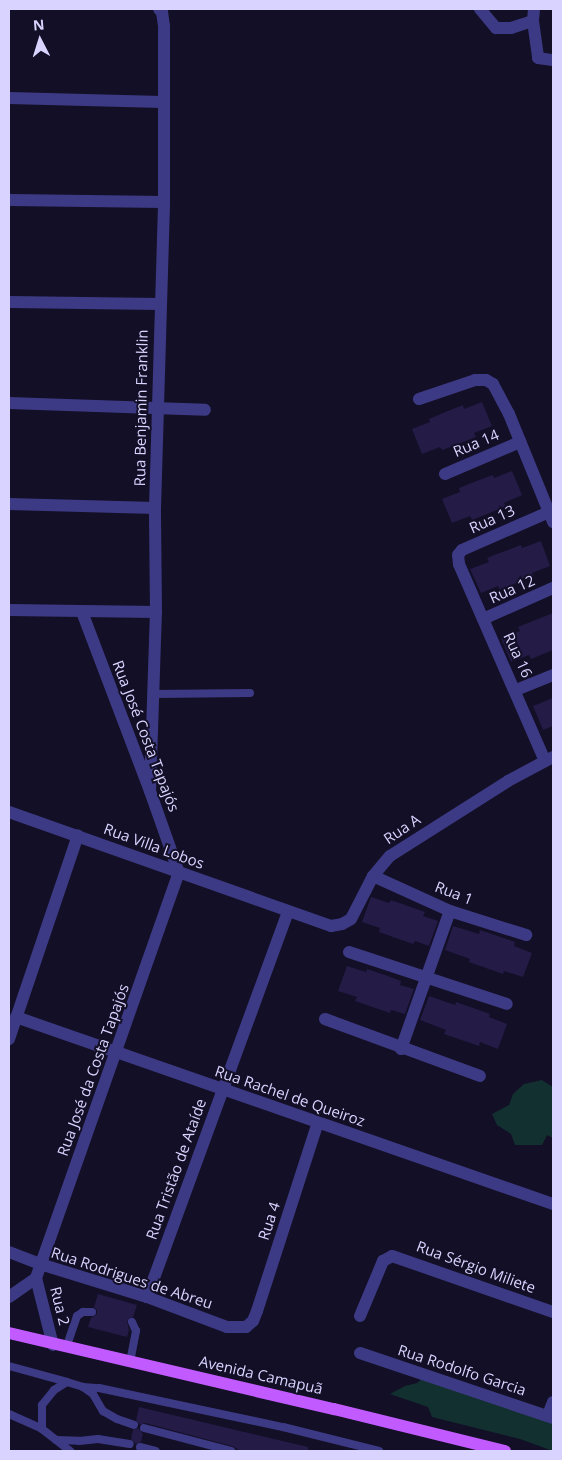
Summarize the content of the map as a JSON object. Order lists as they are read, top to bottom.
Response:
{
  "streets": {
    "main road": ["Avenida Camapuã"],
    "street": [
      "Rua Benjamin Franklin",
      "Rua 14",
      "Rua 13",
      "Rua 12",
      "Rua 16",
      "Rua José Costa Tapajós",
      "Rua A",
      "Rua Villa Lobos",
      "Rua 1",
      "Rua José da Costa Tapajós",
      "Rua Rachel de Queiroz",
      "Rua Tristão de Ataíde",
      "Rua 4",
      "Rua Sérgio Miliete",
      "Rua Rodrigues de Abreu",
      "Rua 2",
      "Rua Rodolfo Garcia"
    ]
  },
  "crossings": [
    ["Rua Benjamin Franklin", "Rua José Costa Tapajós"],
    ["Rua 13", "Rua 16"],
    ["Rua 12", "Rua 16"],
    ["Rua 16", "Rua A"],
    ["Rua José Costa Tapajós", "Rua Villa Lobos"],
    ["Rua José Costa Tapajós", "Rua José da Costa Tapajós"],
    ["Rua A", "Rua Villa Lobos"],
    ["Rua A", "Rua 1"],
    ["Rua A", "Rua Tristão de Ataíde"],
    ["Rua Villa Lobos", "Rua José da Costa Tapajós"],
    ["Rua Villa Lobos", "Rua Tristão de Ataíde"],
    ["Rua José da Costa Tapajós", "Rua Rachel de Queiroz"],
    ["Rua José da Costa Tapajós", "Rua Rodrigues de Abreu"],
    ["Rua José da Costa Tapajós", "Rua 2"],
    ["Rua Rachel de Queiroz", "Rua Tristão de Ataíde"],
    ["Rua Rachel de Queiroz", "Rua 4"],
    ["Rua Tristão de Ataíde", "Rua Rodrigues de Abreu"],
    ["Rua 4", "Rua Rodrigues de Abreu"],
    ["Rua 2", "Avenida Camapuã"]
  ],
  "north": "top"
}
